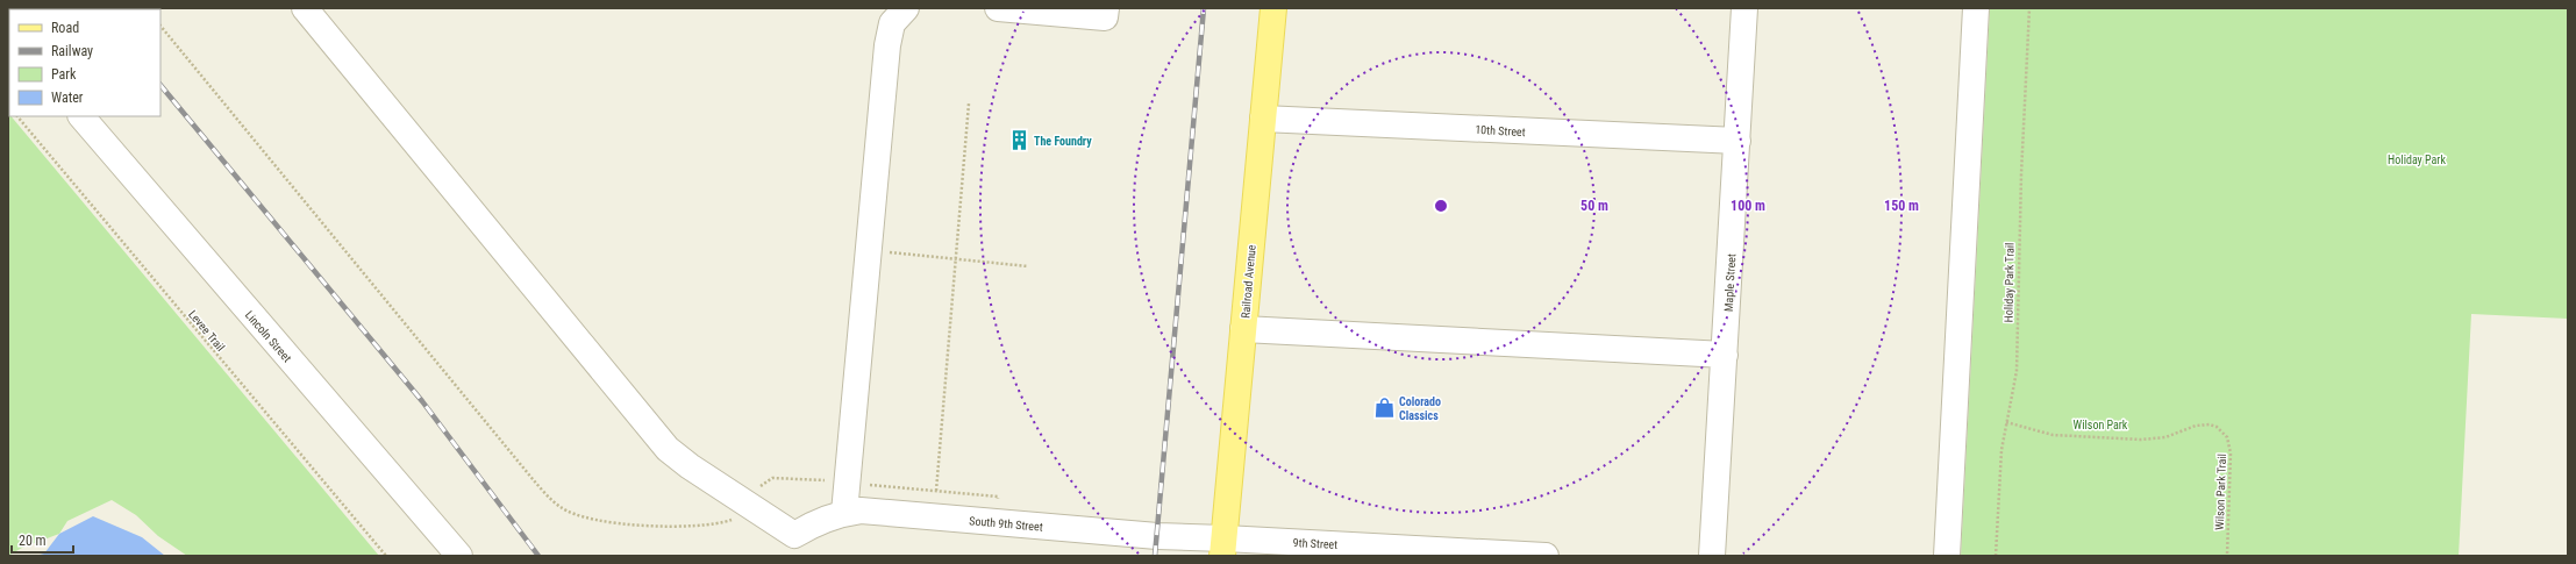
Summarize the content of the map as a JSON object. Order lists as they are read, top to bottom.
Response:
{
  "streets": {
    "main road": ["Railroad Avenue"],
    "street": [
      "10th Street",
      "Maple Street",
      "Lincoln Street",
      "South 9th Street",
      "9th Street"
    ],
    "path": ["Holiday Park Trail", "Levee Trail", "Wilson Park Trail"]
  },
  "crossings": [
    ["10th Street", "Railroad Avenue"],
    ["10th Street", "Maple Street"],
    ["Railroad Avenue", "South 9th Street"],
    ["Railroad Avenue", "9th Street"],
    ["Holiday Park Trail", "Wilson Park Trail"],
    ["South 9th Street", "9th Street"]
  ],
  "parks": ["Holiday Park", "Wilson Park"],
  "places": {
    "building": ["The Foundry"],
    "shop": ["Colorado Classics"]
  },
  "legend": [
    "Road",
    "Railway",
    "Park",
    "Water"
  ],
  "scale_bar": "20 m",
  "rings": ["50 m", "100 m", "150 m"]
}
